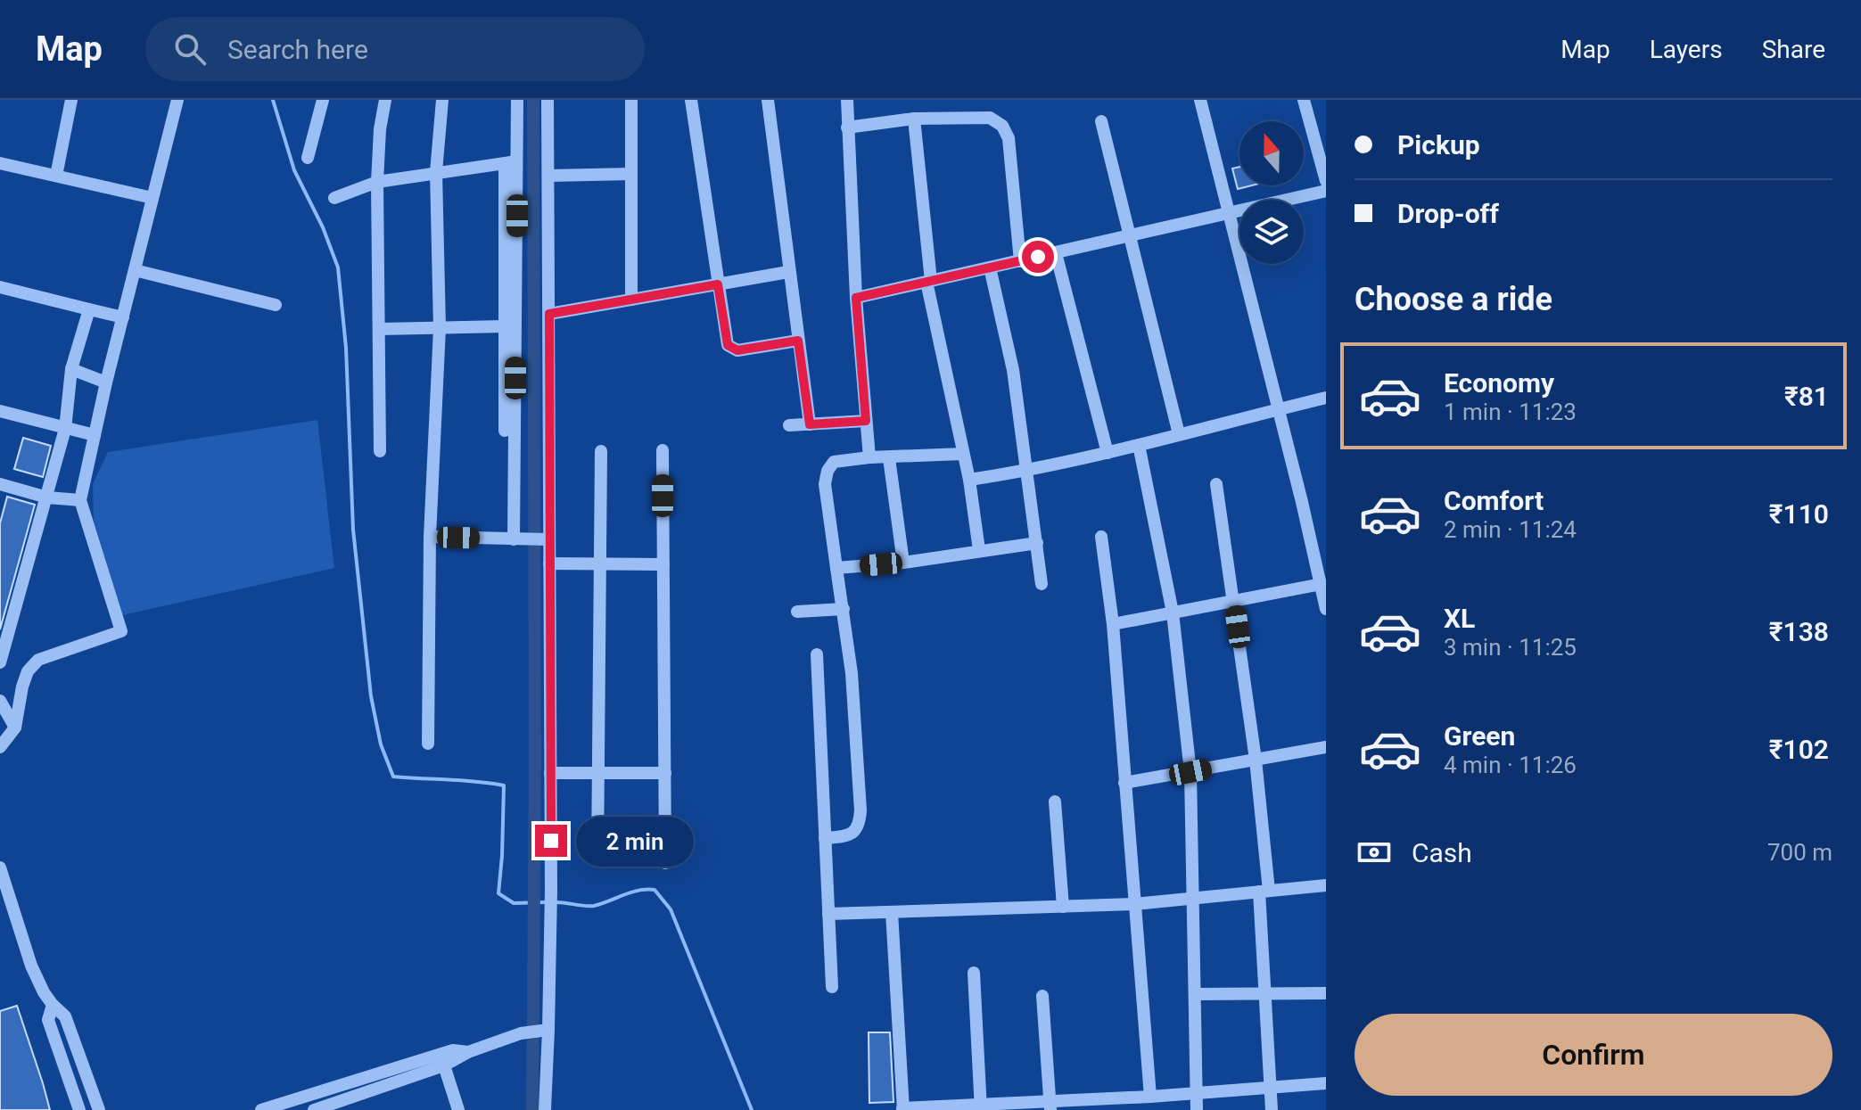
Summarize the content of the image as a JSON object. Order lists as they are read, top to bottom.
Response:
{
  "north": "top",
  "page": {
    "header": "Map",
    "search": "Search here",
    "nav": ["Map", "Layers", "Share"],
    "banner": ["Pickup", "Drop-off"],
    "heading": "Choose a ride",
    "list": [
      {
        "name": "Economy",
        "note": "1 min · 11:23",
        "value": "₹81"
      },
      {
        "name": "Comfort",
        "note": "2 min · 11:24",
        "value": "₹110"
      },
      {
        "name": "XL",
        "note": "3 min · 11:25",
        "value": "₹138"
      },
      {
        "name": "Green",
        "note": "4 min · 11:26",
        "value": "₹102"
      }
    ],
    "pay": ["Cash", "700 m"],
    "bubble": "2 min",
    "buttons": "Confirm"
  }
}
